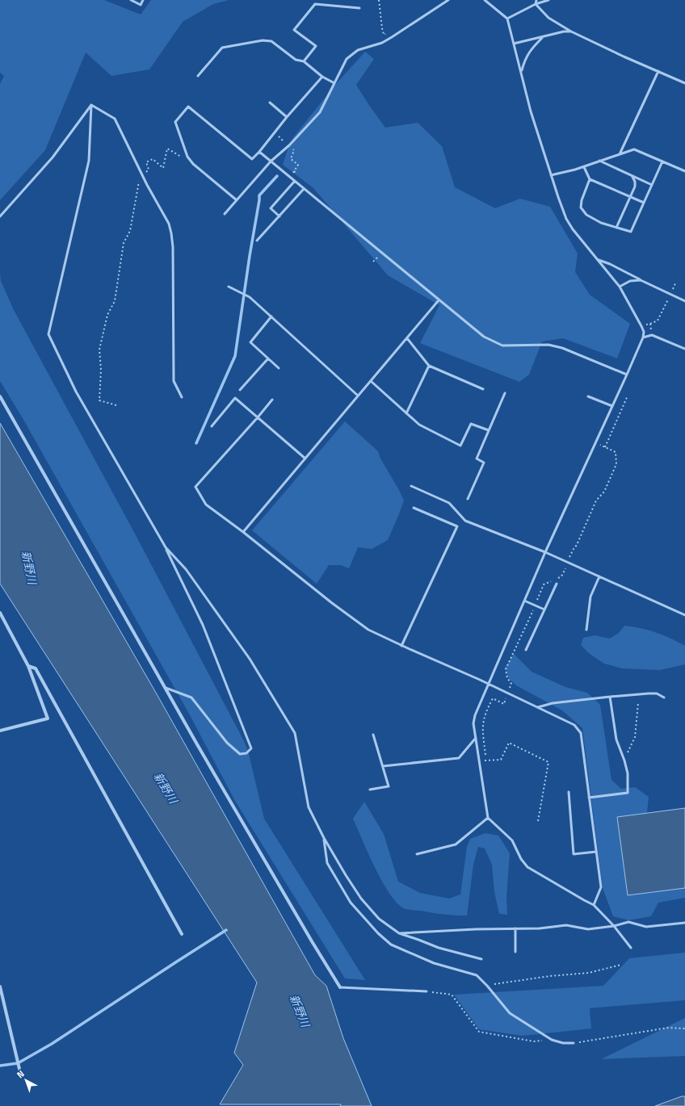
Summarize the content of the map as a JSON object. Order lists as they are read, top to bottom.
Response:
{
  "water": ["新野川"],
  "north": "top left"
}
